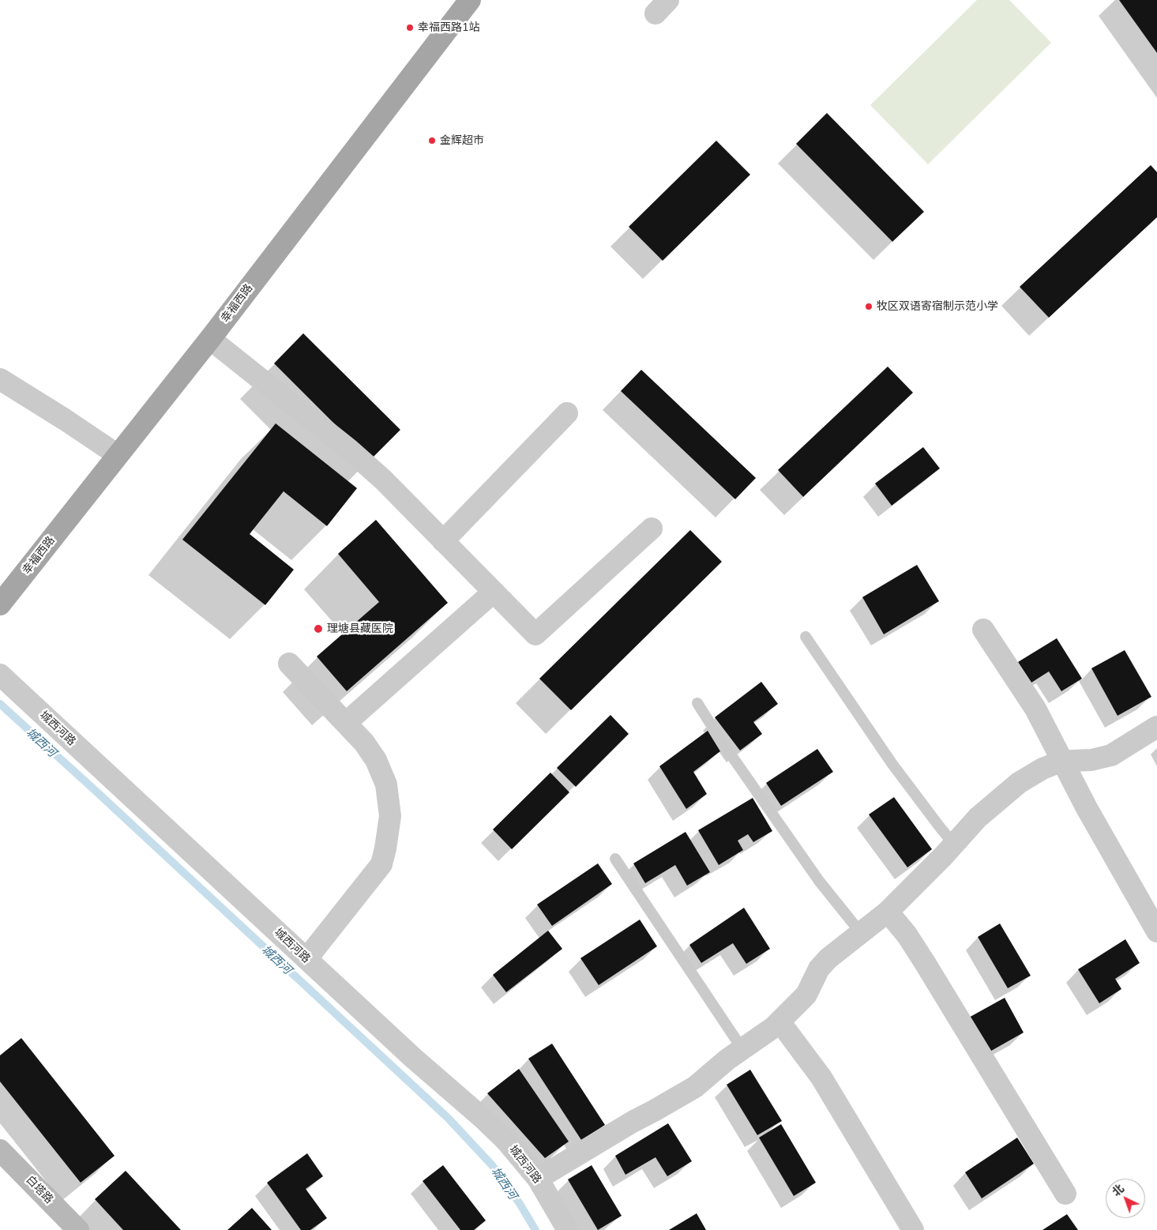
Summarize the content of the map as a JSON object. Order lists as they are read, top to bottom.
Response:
{
  "streets": {
    "main road": ["幸福西路"],
    "street": ["城西河路", "白塔路"]
  },
  "water": ["城西河"],
  "places": [
    "幸福西路1站",
    "金辉超市",
    "牧区双语寄宿制示范小学",
    "理塘县藏医院"
  ],
  "north": "top left"
}
